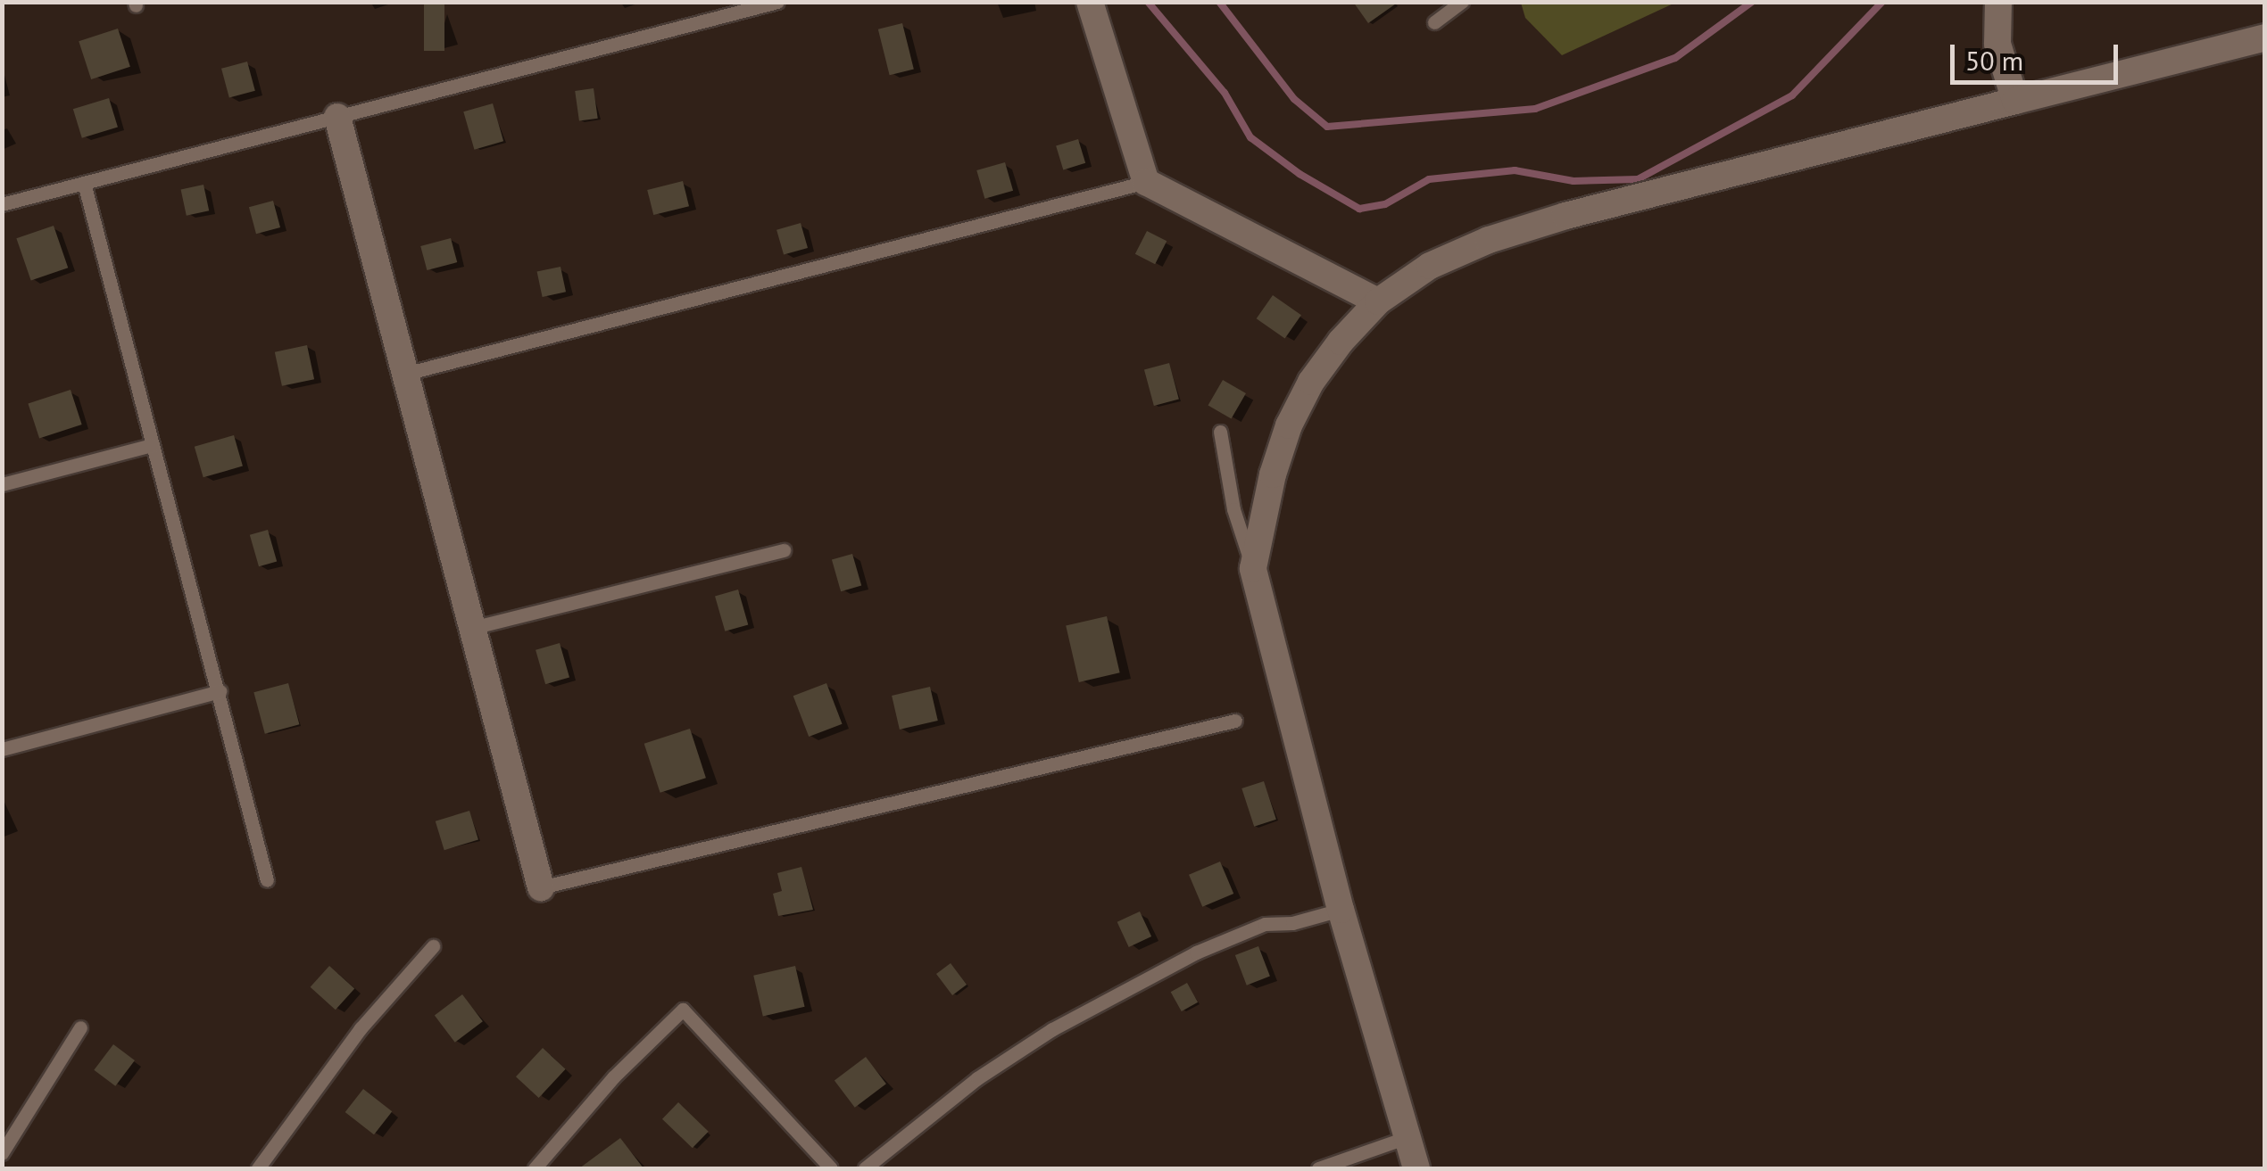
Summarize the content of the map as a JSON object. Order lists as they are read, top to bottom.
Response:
{
  "scale_bar": "50 m"
}
